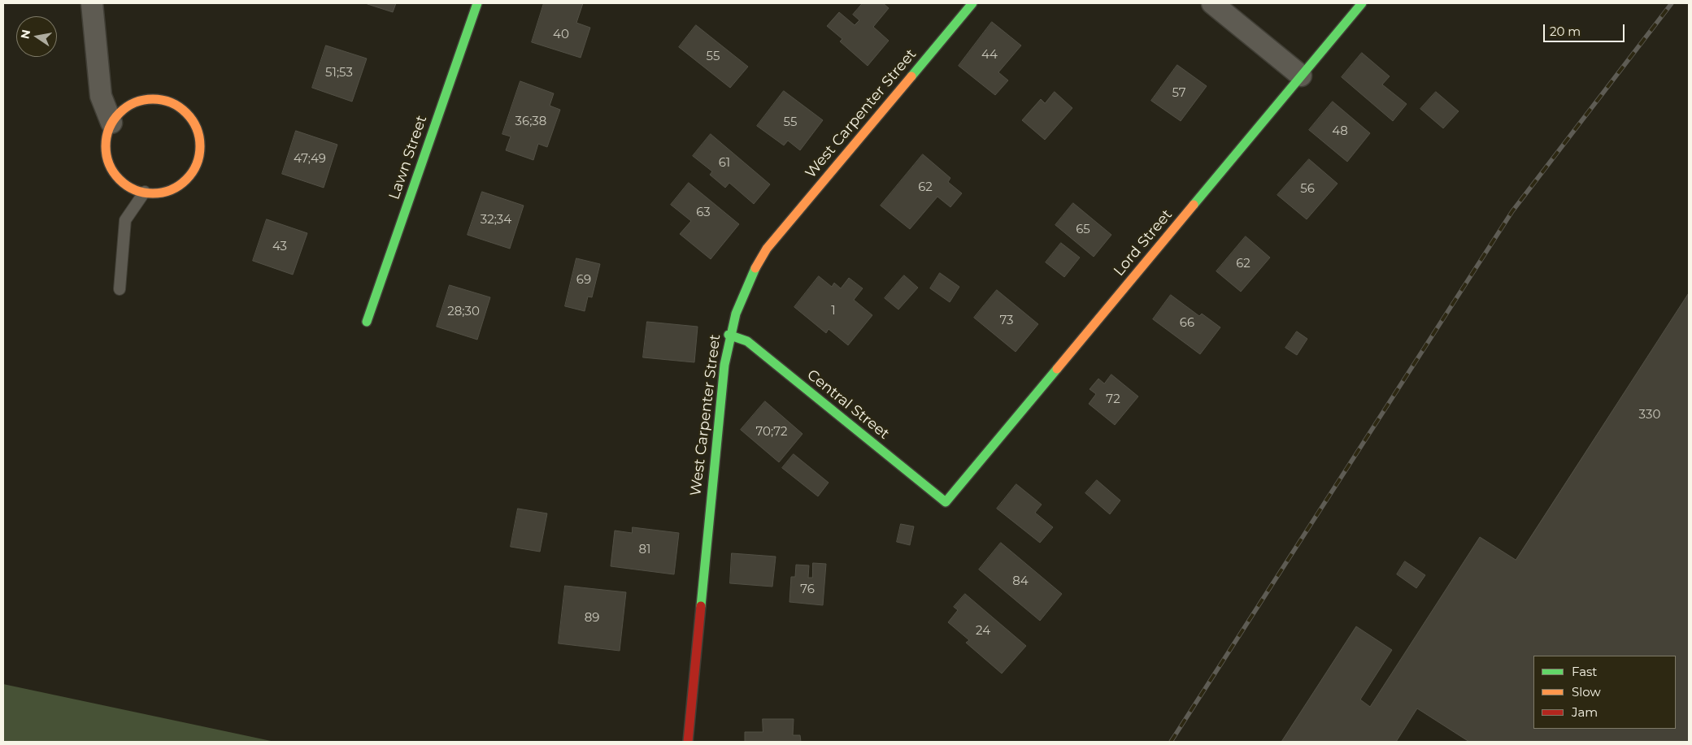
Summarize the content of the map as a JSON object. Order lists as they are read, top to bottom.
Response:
{
  "streets": {
    "street": [
      "West Carpenter Street",
      "Lawn Street",
      "Lord Street",
      "Central Street"
    ]
  },
  "crossings": [
    ["West Carpenter Street", "Central Street"],
    ["Lord Street", "Central Street"]
  ],
  "house_numbers": [
    "40",
    "44",
    "55",
    "51;53",
    "57",
    "36;38",
    "55",
    "48",
    "47;49",
    "61",
    "62",
    "56",
    "63",
    "32;34",
    "65",
    "43",
    "62",
    "69",
    "1",
    "28;30",
    "73",
    "66",
    "72",
    "330",
    "70;72",
    "81",
    "84",
    "76",
    "89",
    "24"
  ],
  "legend": ["Fast", "Slow", "Jam"],
  "scale_bar": "20 m",
  "north": "left"
}
